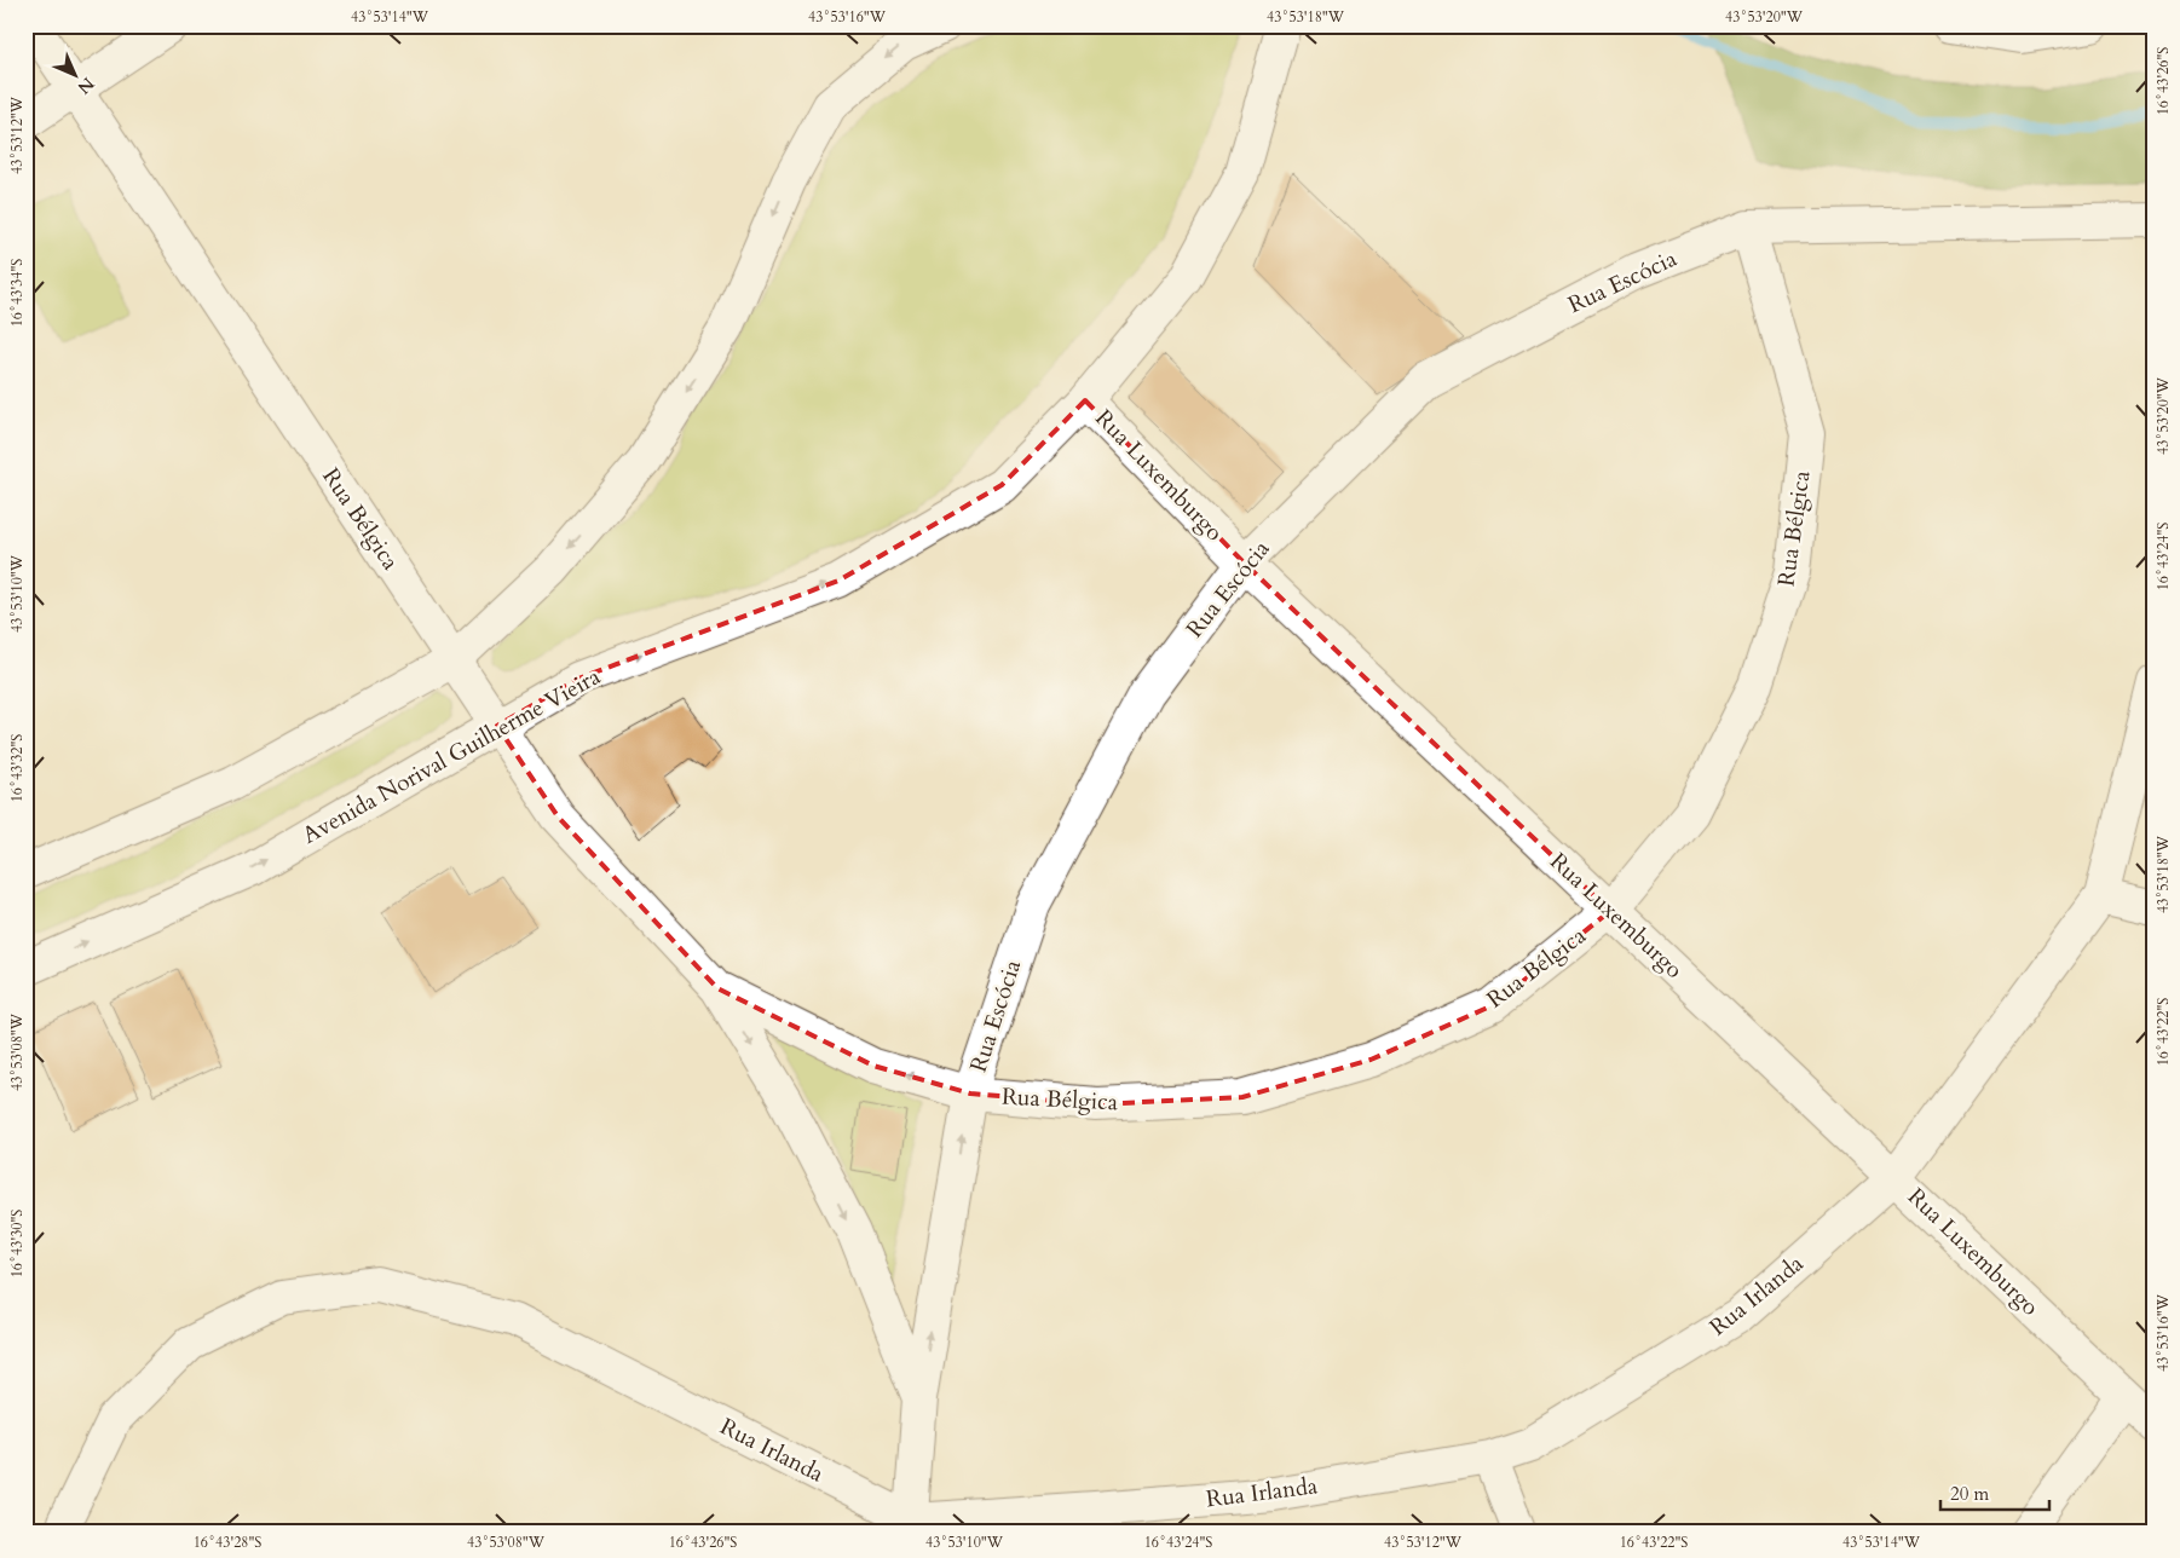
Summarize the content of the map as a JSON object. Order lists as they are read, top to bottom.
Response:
{
  "streets": {
    "street": [
      "Rua Escócia",
      "Rua Luxemburgo",
      "Rua Bélgica",
      "Avenida Norival Guilherme Vieira",
      "Rua Irlanda"
    ]
  },
  "crossings": [
    ["Rua Escócia", "Rua Luxemburgo"],
    ["Rua Escócia", "Rua Bélgica"],
    ["Rua Escócia", "Rua Irlanda"],
    ["Rua Luxemburgo", "Rua Bélgica"],
    ["Rua Luxemburgo", "Avenida Norival Guilherme Vieira"],
    ["Rua Luxemburgo", "Rua Irlanda"],
    ["Rua Bélgica", "Avenida Norival Guilherme Vieira"]
  ],
  "scale_bar": "20 m",
  "north": "bottom right",
  "coordinates": [
    "43°53'14\"W",
    "43°53'16\"W",
    "43°53'18\"W",
    "43°53'20\"W",
    "16°43'26\"S",
    "43°53'12\"W",
    "16°43'34\"S",
    "16°43'24\"S",
    "43°53'10\"W",
    "16°43'32\"S",
    "16°43'22\"S",
    "43°53'08\"W",
    "16°43'30\"S",
    "16°43'28\"S"
  ]
}
